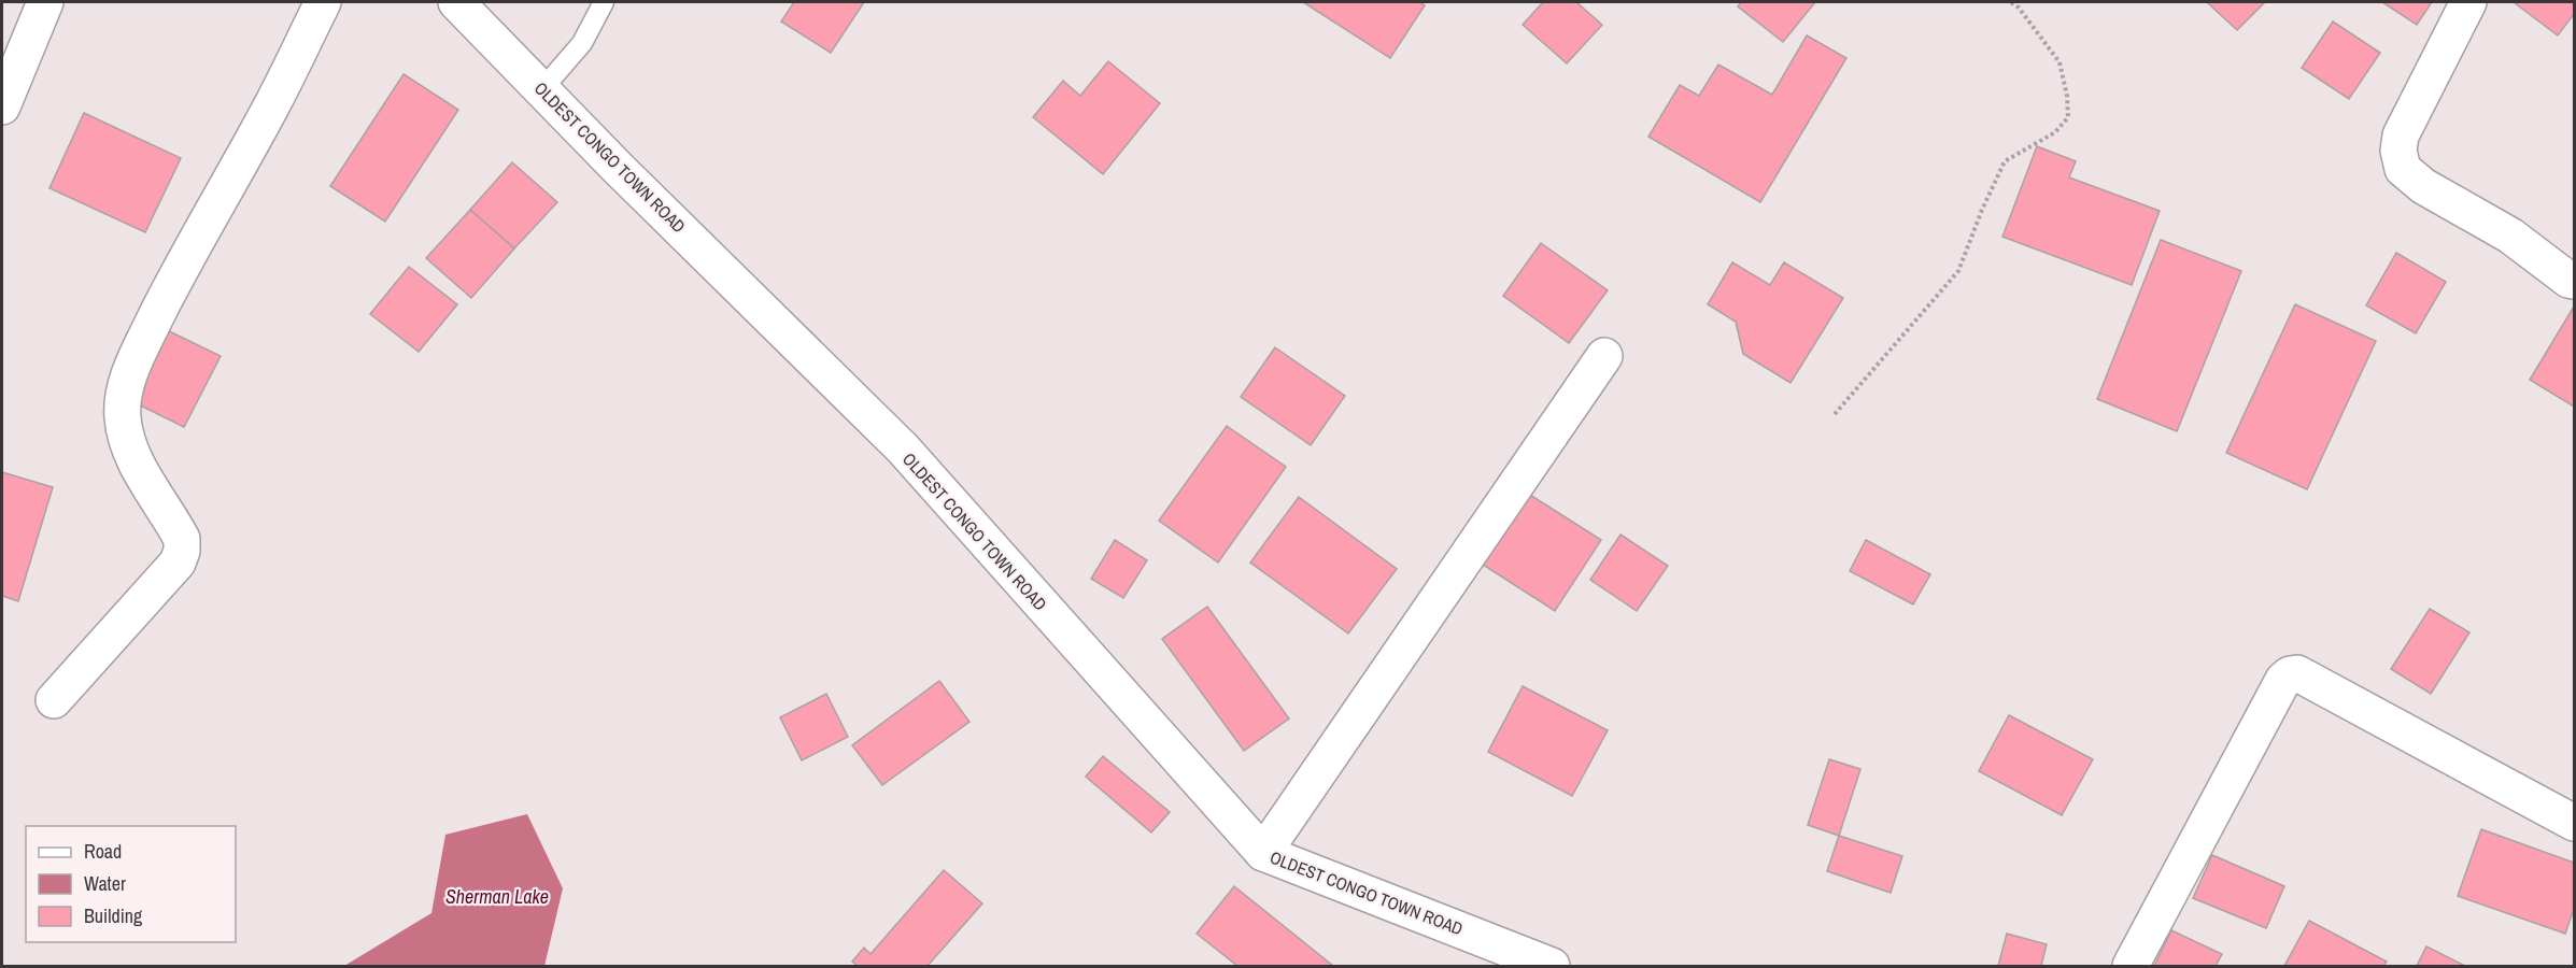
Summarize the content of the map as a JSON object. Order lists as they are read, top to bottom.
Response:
{
  "streets": {
    "street": ["OLDEST CONGO TOWN ROAD"]
  },
  "water": ["Sherman Lake"],
  "legend": ["Road", "Water", "Building"]
}
